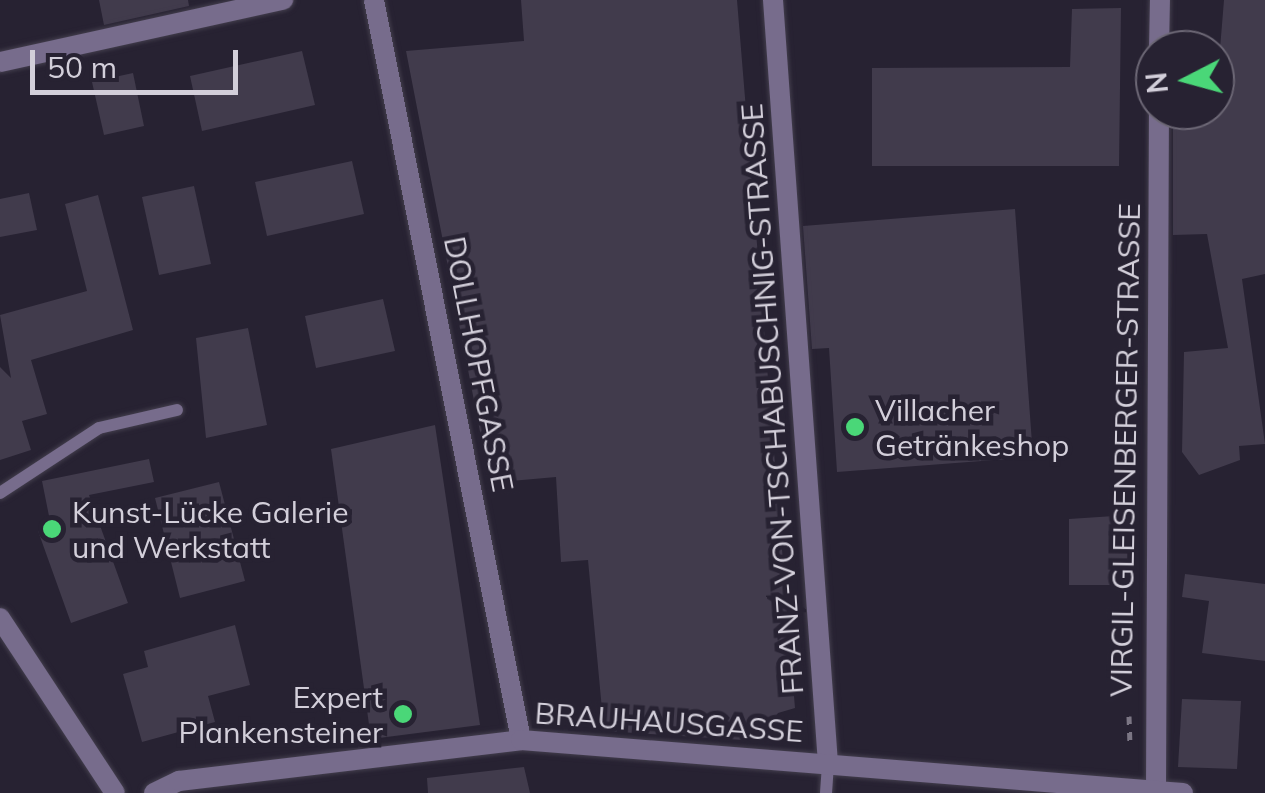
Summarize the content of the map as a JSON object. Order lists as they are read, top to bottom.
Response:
{
  "streets": {
    "street": [
      "DOLLHOPFGASSE",
      "FRANZ-VON-TSCHABUSCHNIG-STRASSE",
      "VIRGIL-GLEISENBERGER-STRASSE",
      "BRAUHAUSGASSE"
    ]
  },
  "crossings": [
    ["DOLLHOPFGASSE", "BRAUHAUSGASSE"],
    ["FRANZ-VON-TSCHABUSCHNIG-STRASSE", "BRAUHAUSGASSE"],
    ["VIRGIL-GLEISENBERGER-STRASSE", "BRAUHAUSGASSE"]
  ],
  "places": ["Villacher Getränkeshop", "Kunst-Lücke Galerie und Werkstatt", "Expert Plankensteiner"],
  "scale_bar": "50 m",
  "north": "left"
}
